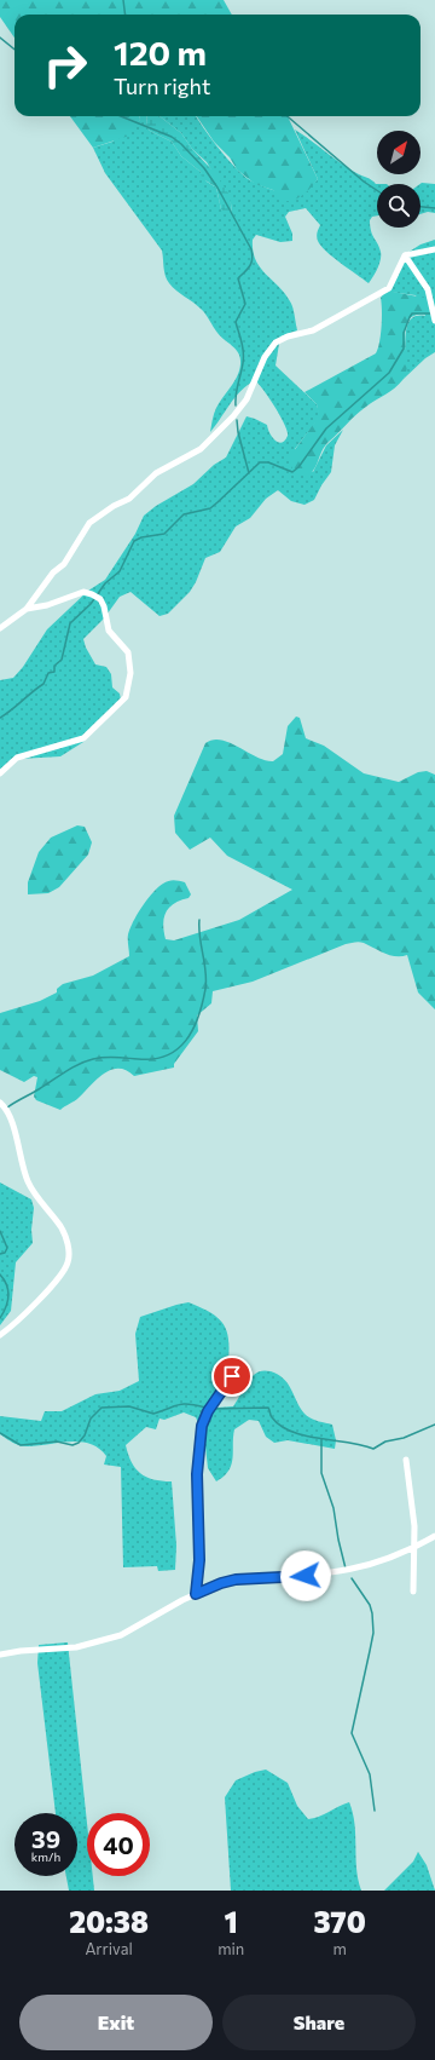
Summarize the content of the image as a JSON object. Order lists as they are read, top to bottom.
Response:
{
  "north": "top right",
  "page": {
    "turn": ["120 m", "Turn right"],
    "speed": "39 km/h",
    "limit": "40",
    "eta": [
      "20:38",
      "Arrival",
      "1",
      "min",
      "370",
      "m"
    ],
    "buttons": ["Exit", "Share"]
  }
}
